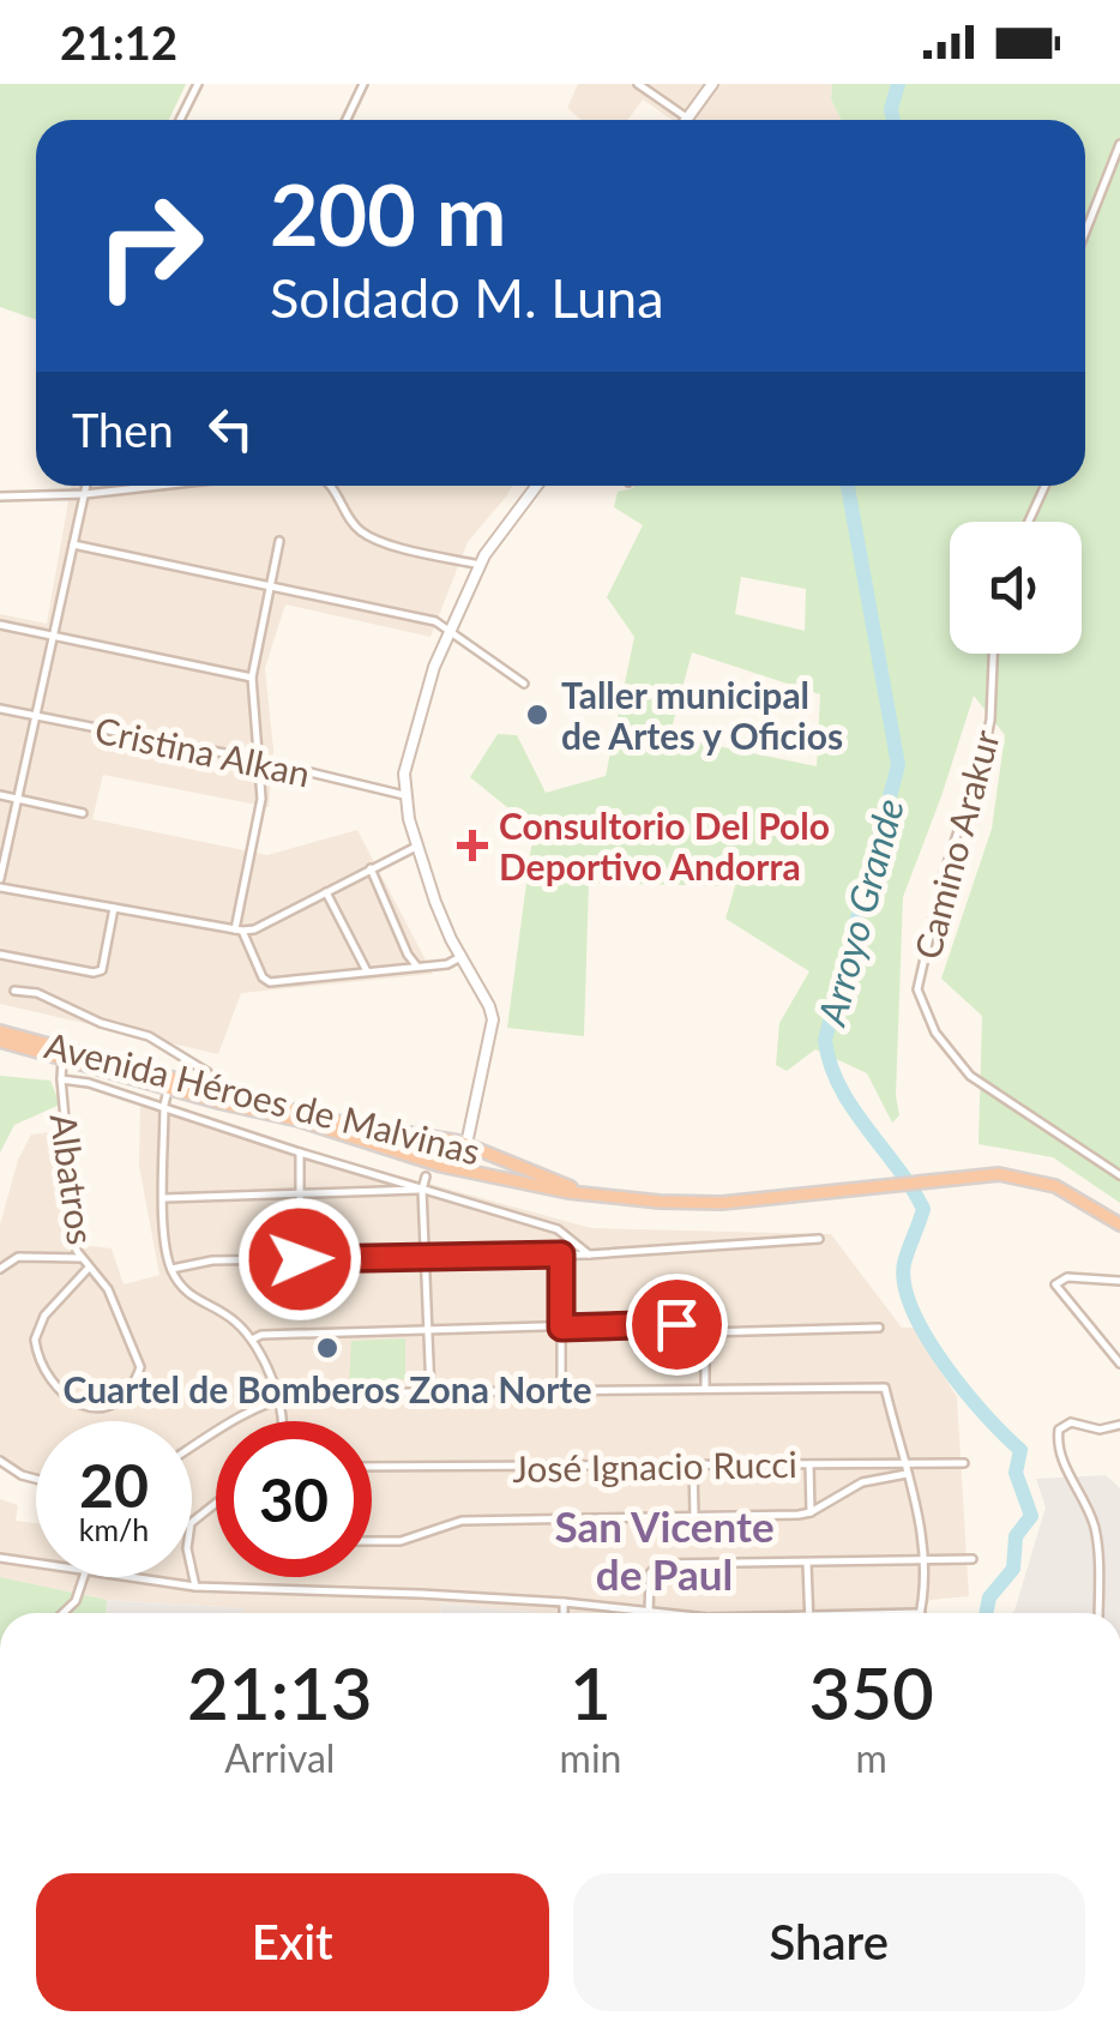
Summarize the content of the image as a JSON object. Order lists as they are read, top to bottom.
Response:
{
  "streets": {
    "highway": ["Avenida Héroes de Malvinas"],
    "street": [
      "Cristina Alkan",
      "Camino Arakur",
      "Albatros",
      "José Ignacio Rucci"
    ]
  },
  "crossings": [
    ["Avenida Héroes de Malvinas", "Albatros"]
  ],
  "districts": ["San Vicente de Paul"],
  "water": ["Arroyo Grande"],
  "places": {
    "other": ["Taller municipal de Artes y Oficios", "Cuartel de Bomberos Zona Norte"],
    "health": ["Consultorio Del Polo Deportivo Andorra"]
  },
  "page": {
    "status": "21:12",
    "turn": ["200 m", "Soldado M. Luna"],
    "then": "Then",
    "speed": "20 km/h",
    "limit": "30",
    "eta": [
      "21:13",
      "Arrival",
      "1",
      "min",
      "350",
      "m"
    ],
    "buttons": ["Exit", "Share"]
  }
}
